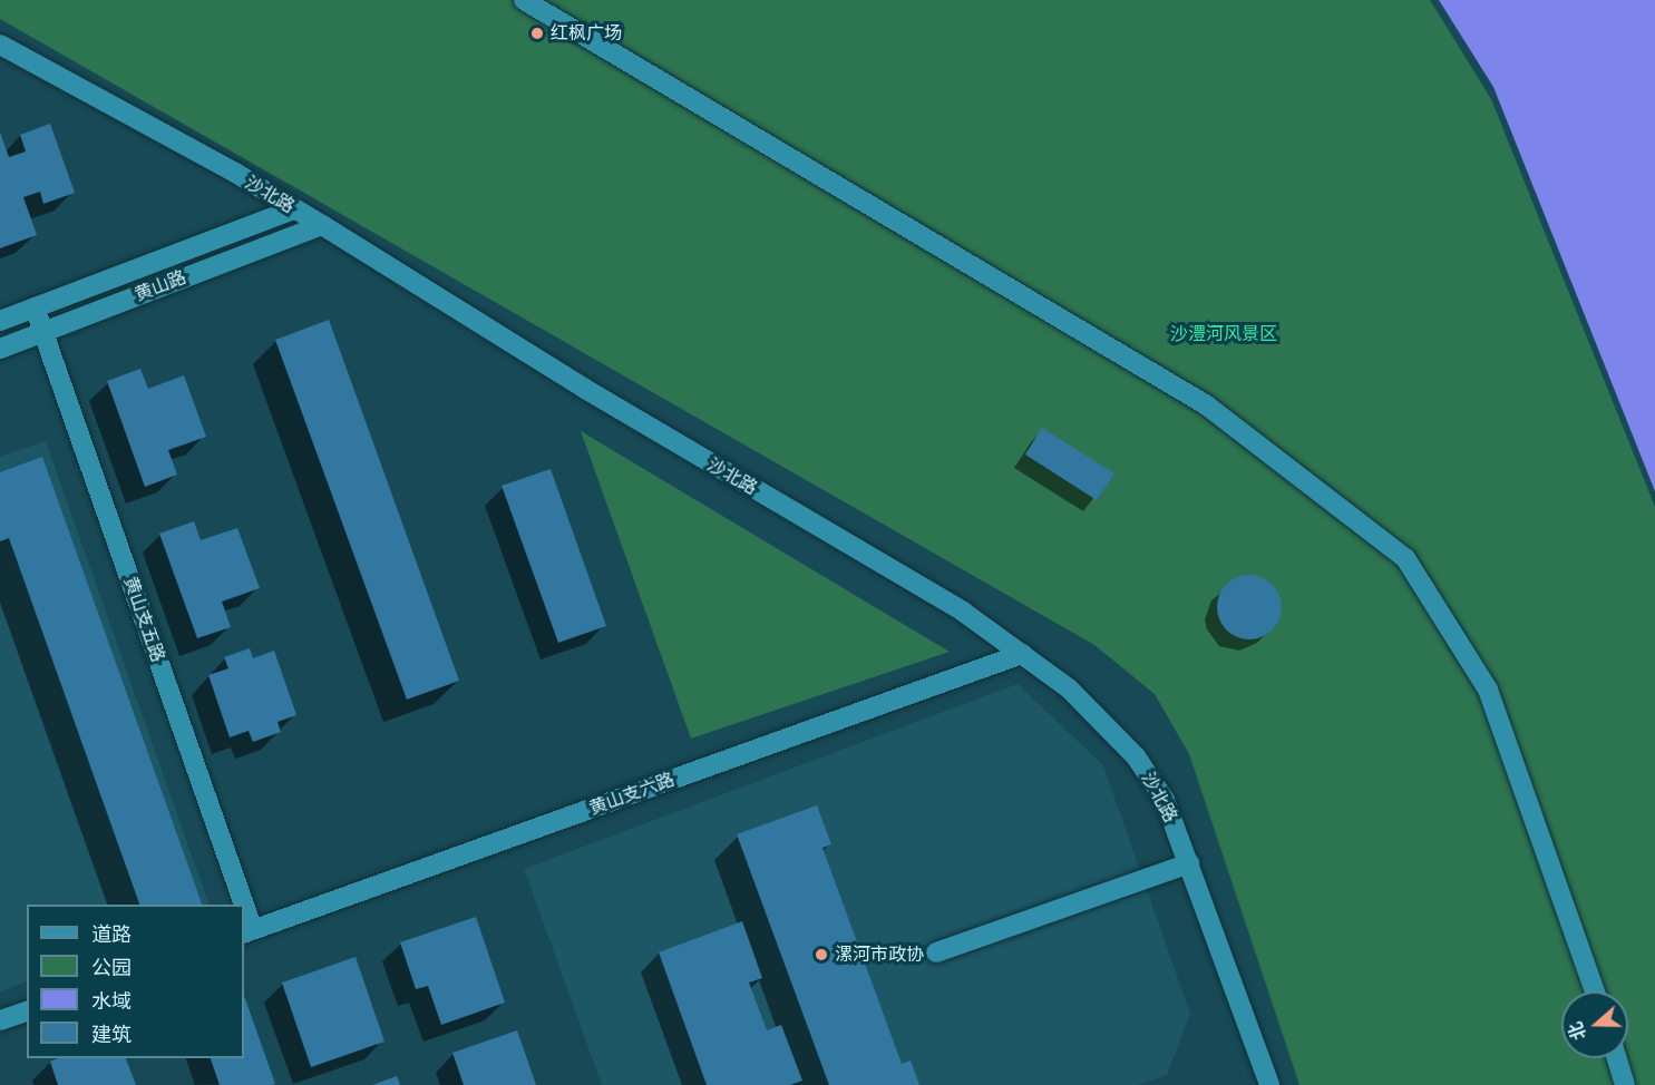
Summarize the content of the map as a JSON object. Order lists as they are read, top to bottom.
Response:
{
  "streets": {
    "street": [
      "沙北路",
      "黄山路",
      "黄山支五路",
      "黄山支六路"
    ]
  },
  "crossings": [
    ["沙北路", "黄山路"],
    ["沙北路", "黄山支六路"],
    ["黄山路", "黄山支五路"]
  ],
  "parks": ["沙澧河风景区"],
  "places": ["红枫广场", "漯河市政协"],
  "legend": [
    "道路",
    "公园",
    "水域",
    "建筑"
  ],
  "north": "left"
}
